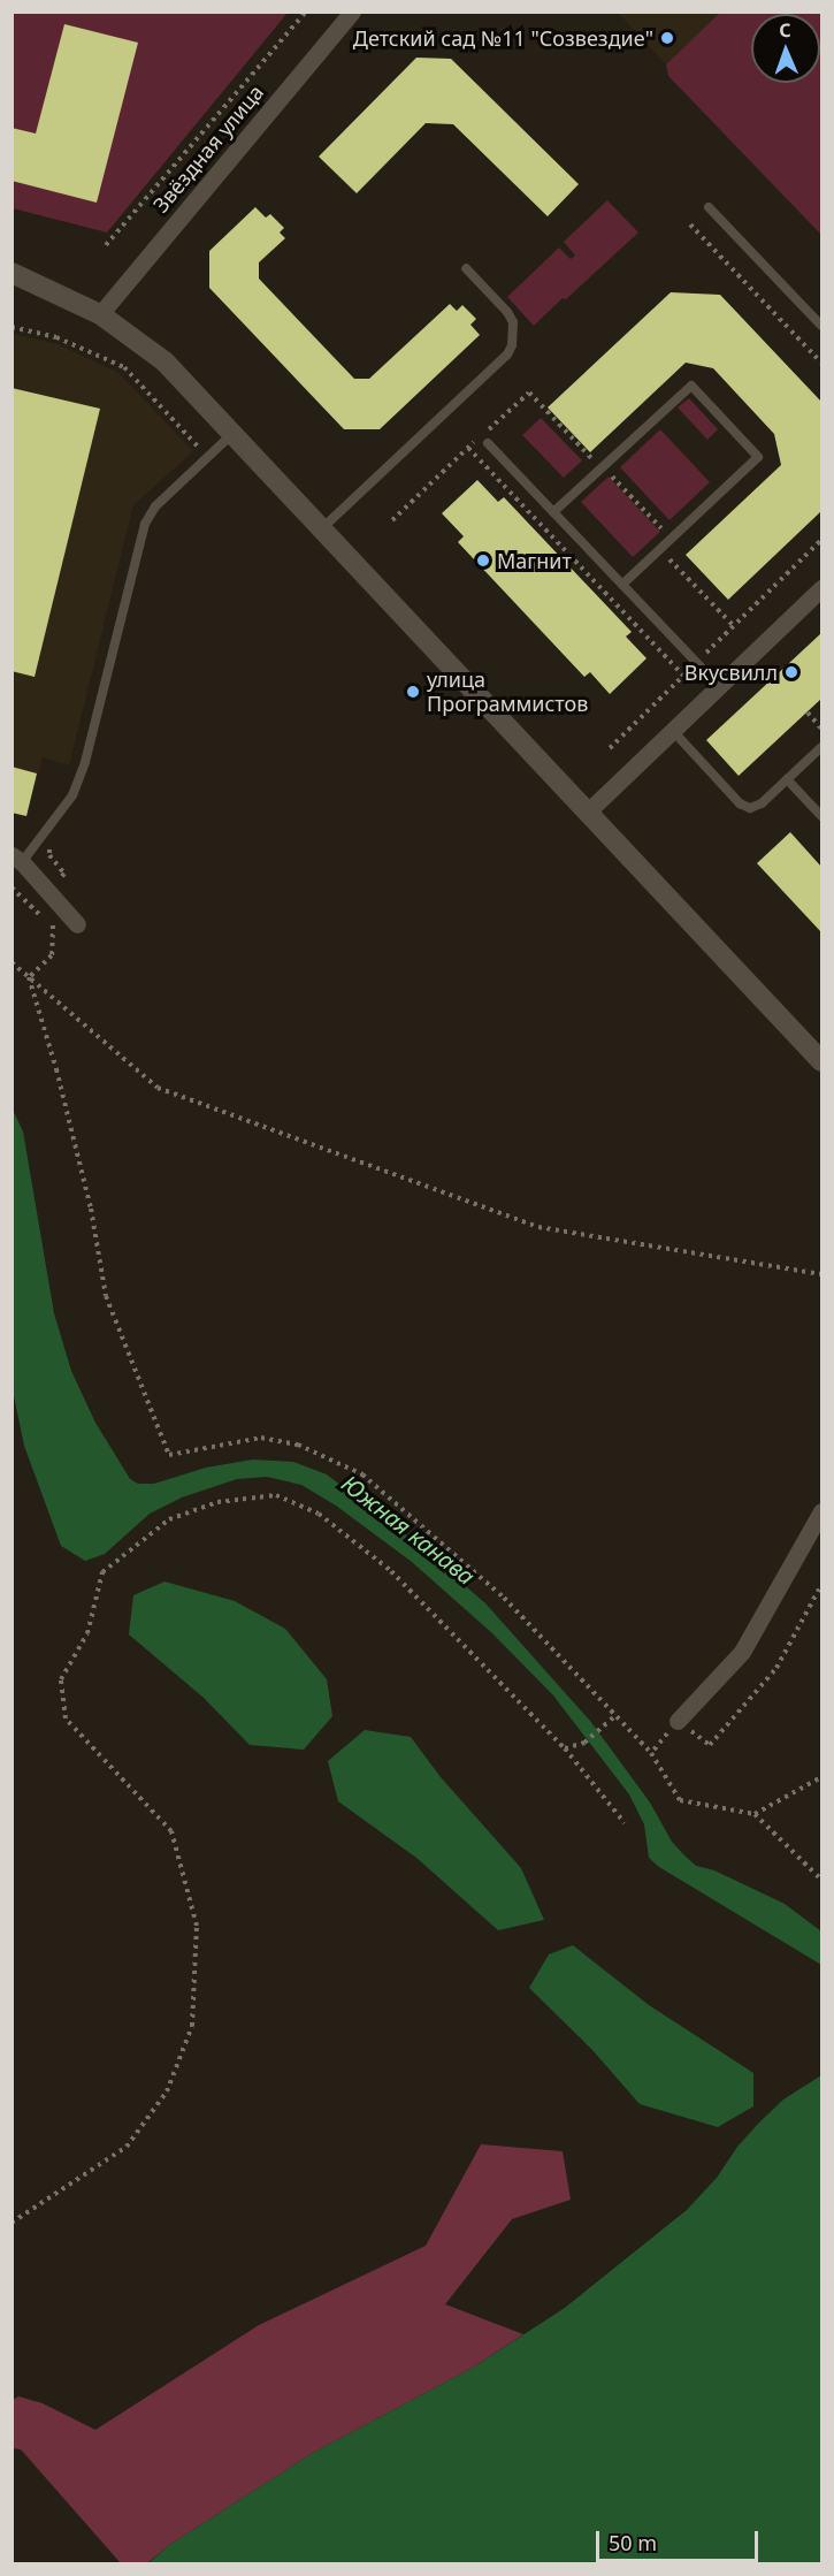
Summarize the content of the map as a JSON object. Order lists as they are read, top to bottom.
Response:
{
  "streets": {
    "street": ["Звёздная улица"]
  },
  "water": ["Южная канава"],
  "places": [
    "Детский сад №11 \"Созвездие\"",
    "Магнит",
    "Вкусвилл",
    "улица Программистов"
  ],
  "scale_bar": "50 m",
  "north": "top"
}
